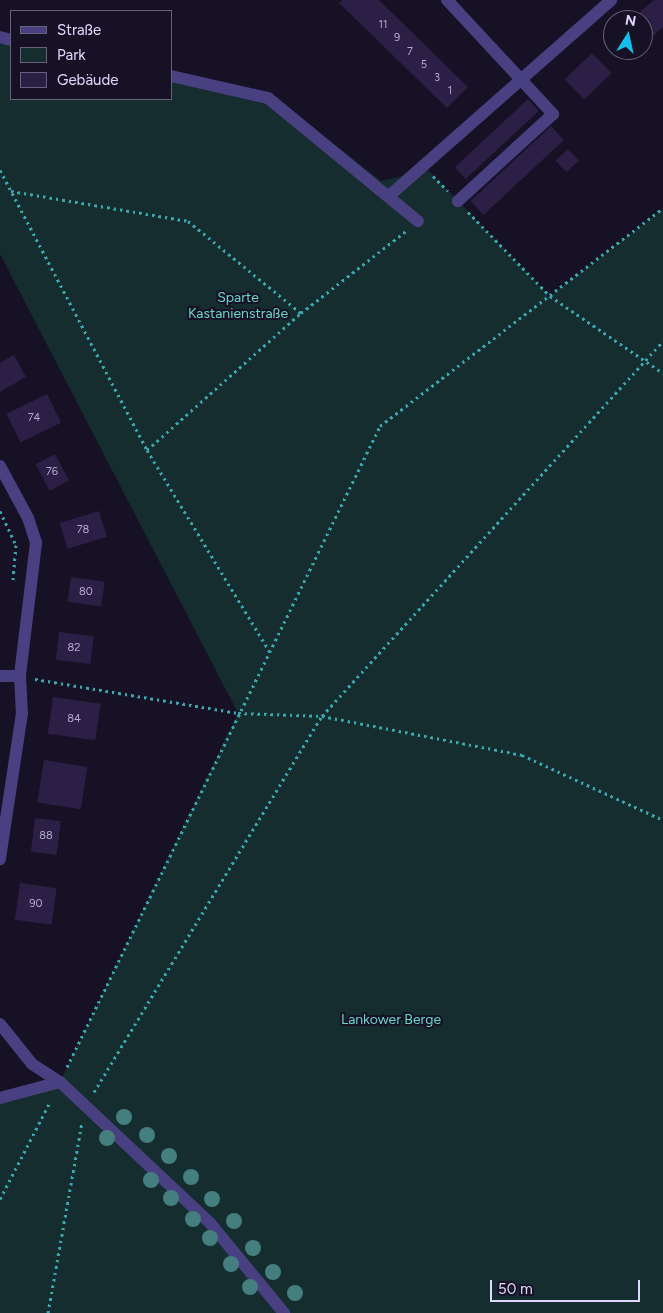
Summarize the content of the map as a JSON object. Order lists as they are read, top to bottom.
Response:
{
  "parks": ["Sparte Kastanienstraße", "Lankower Berge"],
  "house_numbers": [
    "11",
    "9",
    "7",
    "5",
    "3",
    "1",
    "74",
    "76",
    "78",
    "80",
    "82",
    "84",
    "88",
    "90"
  ],
  "legend": ["Straße", "Park", "Gebäude"],
  "scale_bar": "50 m",
  "north": "top"
}
